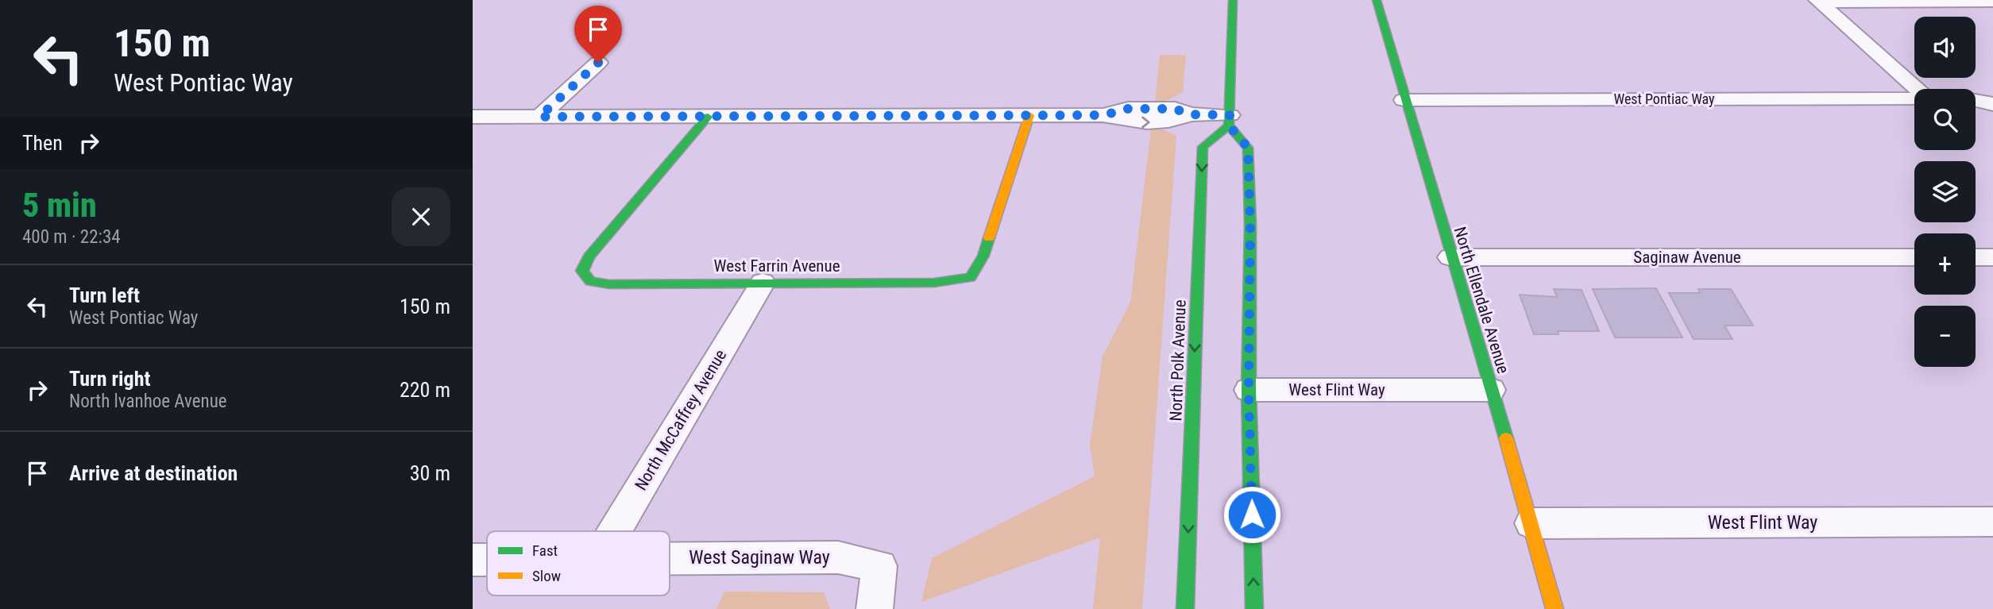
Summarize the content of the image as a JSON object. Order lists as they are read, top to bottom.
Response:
{
  "streets": {
    "street": [
      "West Pontiac Way",
      "Saginaw Avenue",
      "West Farrin Avenue",
      "North Ellendale Avenue",
      "North Polk Avenue",
      "West Flint Way",
      "North McCaffrey Avenue",
      "West Saginaw Way"
    ]
  },
  "crossings": [
    ["West Pontiac Way", "North Ellendale Avenue"],
    ["Saginaw Avenue", "North Ellendale Avenue"],
    ["West Farrin Avenue", "North McCaffrey Avenue"],
    ["North Ellendale Avenue", "West Flint Way"]
  ],
  "legend": ["Fast", "Slow"],
  "page": {
    "turn": ["150 m", "West Pontiac Way"],
    "map_buttons": ["+", "−"],
    "then": "Then",
    "heading": ["5 min", "400 m · 22:34"],
    "list": [
      {
        "name": "Turn left",
        "note": "West Pontiac Way",
        "value": "150 m"
      },
      {
        "name": "Turn right",
        "note": "North lvanhoe Avenue",
        "value": "220 m"
      },
      {
        "name": "Arrive at destination",
        "value": "30 m"
      }
    ]
  }
}
